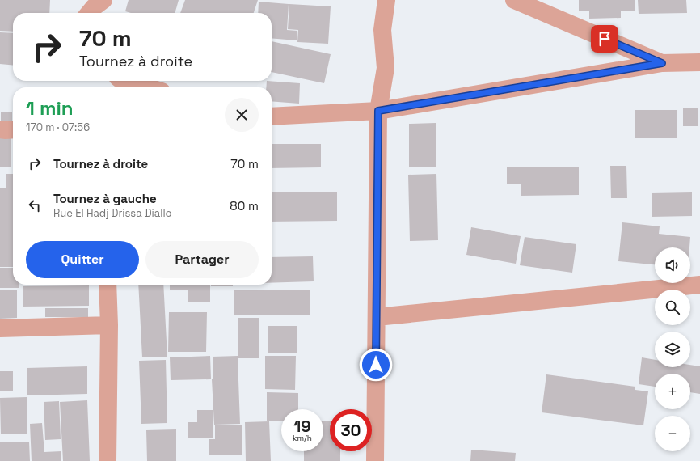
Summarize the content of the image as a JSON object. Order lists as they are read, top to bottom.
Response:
{
  "page": {
    "turn": ["70 m", "Tournez à droite"],
    "heading": ["1 min", "170 m · 07:56"],
    "list": [
      {
        "name": "Tournez à droite",
        "value": "70 m"
      },
      {
        "name": "Tournez à gauche",
        "note": "Rue El Hadj Drissa Diallo",
        "value": "80 m"
      }
    ],
    "buttons": ["Quitter", "Partager"],
    "map_buttons": ["+", "−"],
    "speed": "19 km/h",
    "limit": "30"
  }
}
